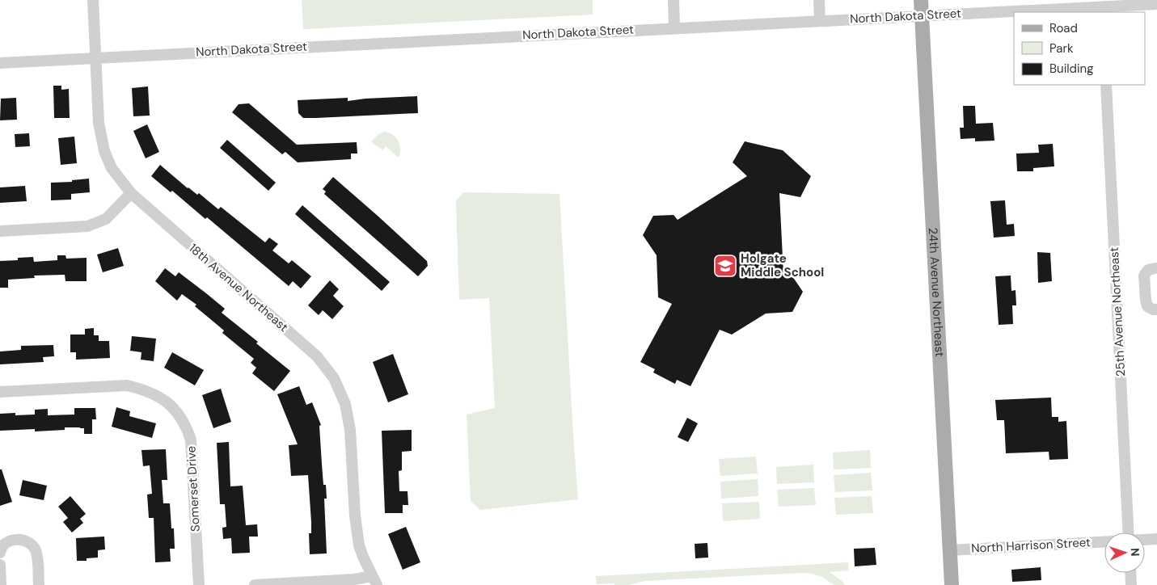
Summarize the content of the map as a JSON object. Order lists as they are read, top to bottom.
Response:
{
  "streets": {
    "main road": ["24th Avenue Northeast"],
    "street": [
      "North Dakota Street",
      "18th Avenue Northeast",
      "25th Avenue Northeast",
      "Somerset Drive",
      "North Harrison Street"
    ]
  },
  "crossings": [
    ["North Dakota Street", "18th Avenue Northeast"],
    ["North Dakota Street", "24th Avenue Northeast"],
    ["24th Avenue Northeast", "North Harrison Street"]
  ],
  "places": {
    "school or university": ["Holgate Middle School"]
  },
  "legend": ["Road", "Park", "Building"],
  "north": "right"
}
